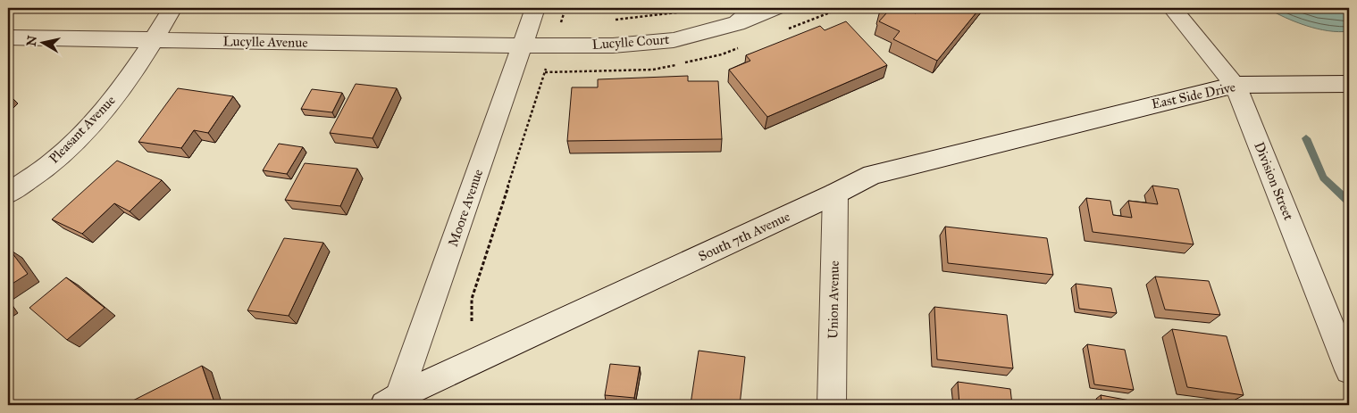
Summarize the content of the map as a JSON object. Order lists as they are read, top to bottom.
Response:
{
  "streets": {
    "street": [
      "Lucylle Avenue",
      "Lucylle Court",
      "East Side Drive",
      "Pleasant Avenue",
      "Division Street",
      "Moore Avenue",
      "South 7th Avenue",
      "Union Avenue"
    ]
  },
  "crossings": [
    ["Lucylle Avenue", "Lucylle Court"],
    ["Lucylle Avenue", "Pleasant Avenue"],
    ["Lucylle Avenue", "Moore Avenue"],
    ["Lucylle Court", "Moore Avenue"],
    ["East Side Drive", "Division Street"],
    ["East Side Drive", "South 7th Avenue"],
    ["Moore Avenue", "South 7th Avenue"],
    ["South 7th Avenue", "Union Avenue"]
  ],
  "north": "left"
}
